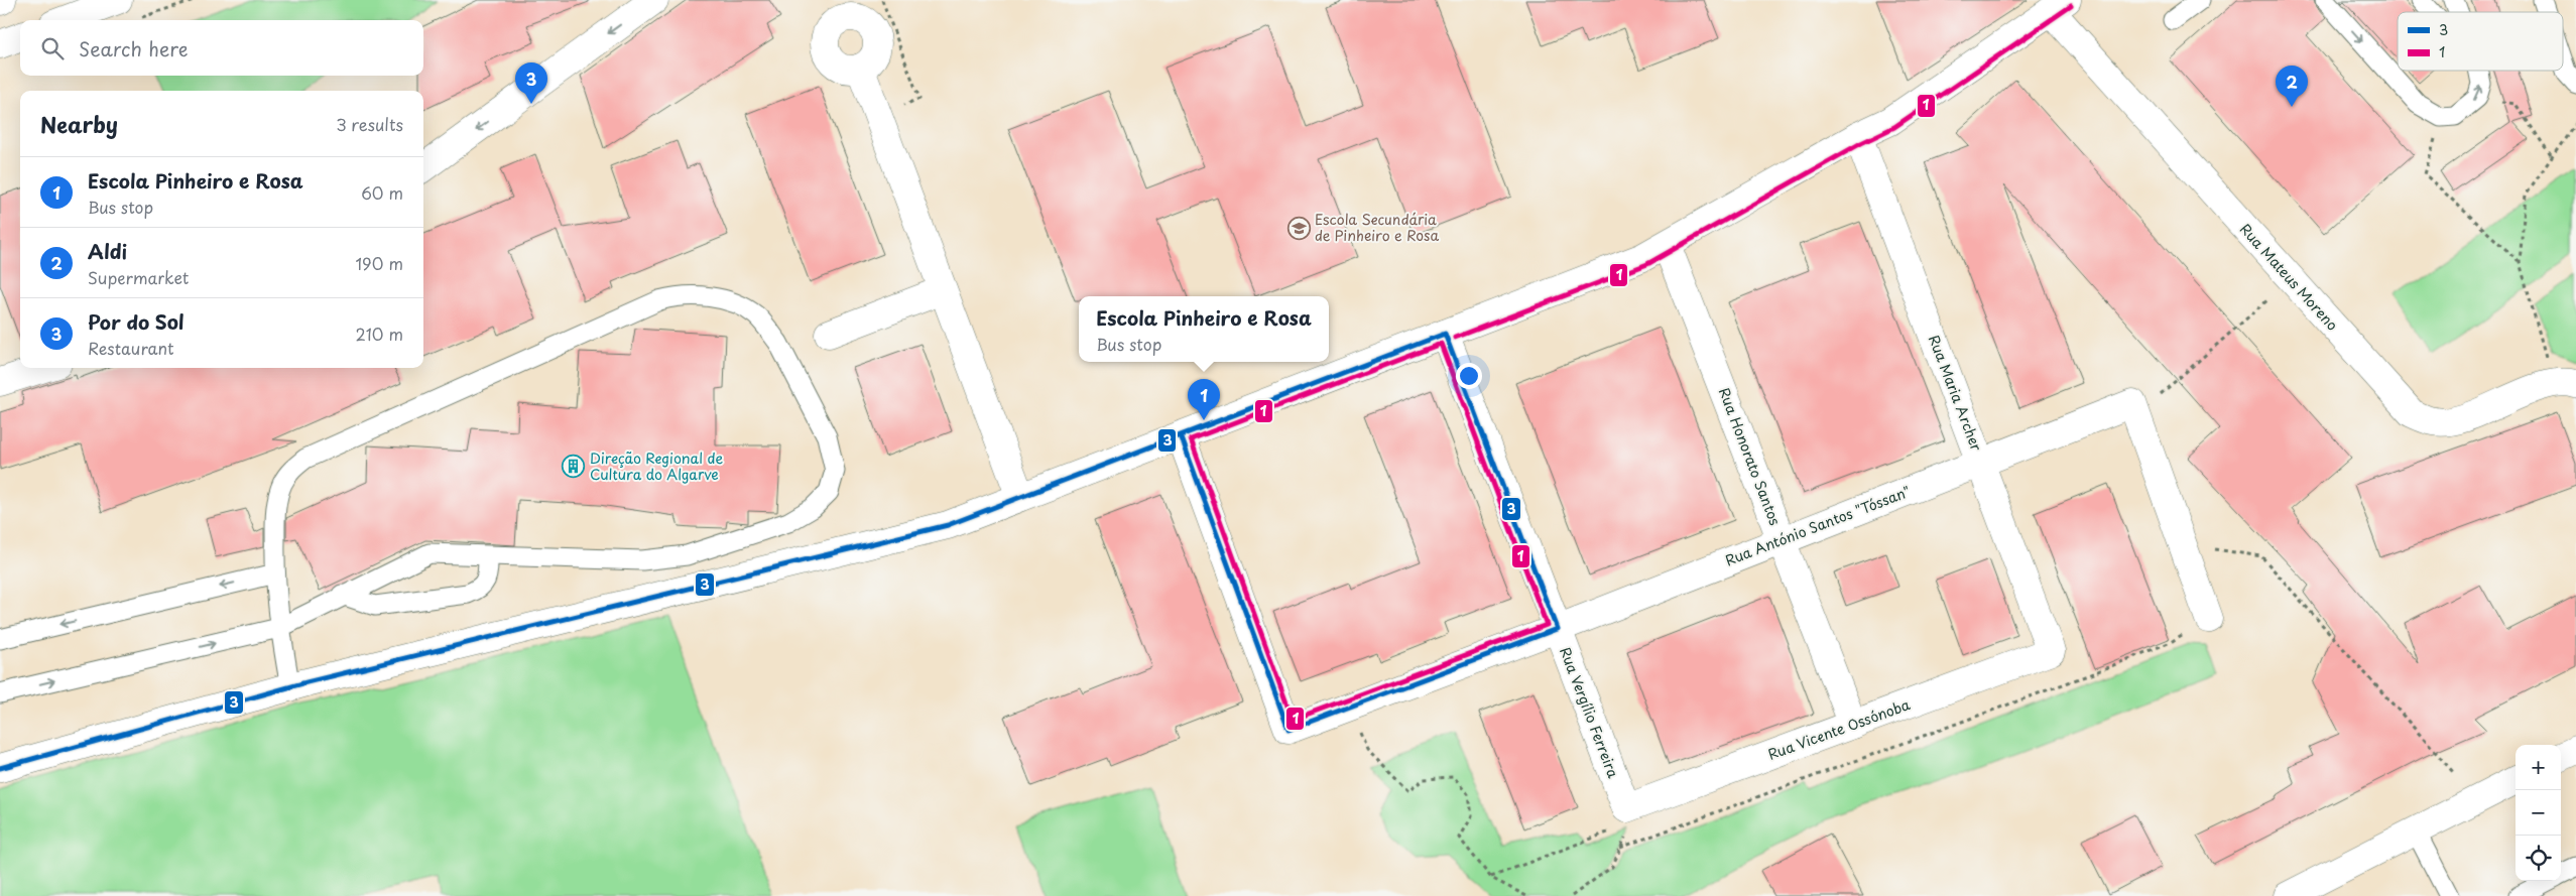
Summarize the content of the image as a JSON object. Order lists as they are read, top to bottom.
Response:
{
  "streets": {
    "street": [
      "Rua Mateus Moreno",
      "Rua Maria Archer",
      "Rua Honorato Santos",
      "Rua António Santos \"Tóssan\"",
      "Rua Vergílio Ferreira",
      "Rua Vicente Ossónoba"
    ]
  },
  "crossings": [
    ["Rua Maria Archer", "Rua António Santos \"Tóssan\""],
    ["Rua Maria Archer", "Rua Vicente Ossónoba"],
    ["Rua Honorato Santos", "Rua António Santos \"Tóssan\""],
    ["Rua Honorato Santos", "Rua Vicente Ossónoba"],
    ["Rua António Santos \"Tóssan\"", "Rua Vergílio Ferreira"],
    ["Rua Vergílio Ferreira", "Rua Vicente Ossónoba"]
  ],
  "places": {
    "school or university": ["Escola Secundária de Pinheiro e Rosa"],
    "building": ["Direção Regional de Cultura do Algarve"]
  },
  "lines": ["transit line 1", "transit line 3"],
  "legend": ["3", "1"],
  "page": {
    "search": "Search here",
    "pins": ["3", "2", "1"],
    "heading": ["Nearby", "3 results"],
    "list": [
      {
        "mark": "1",
        "name": "Escola Pinheiro e Rosa",
        "note": "Bus stop",
        "value": "60 m"
      },
      {
        "mark": "2",
        "name": "Aldi",
        "note": "Supermarket",
        "value": "190 m"
      },
      {
        "mark": "3",
        "name": "Por do Sol",
        "note": "Restaurant",
        "value": "210 m"
      }
    ],
    "popup": ["Escola Pinheiro e Rosa", "Bus stop"],
    "map_buttons": ["+", "−"]
  }
}
